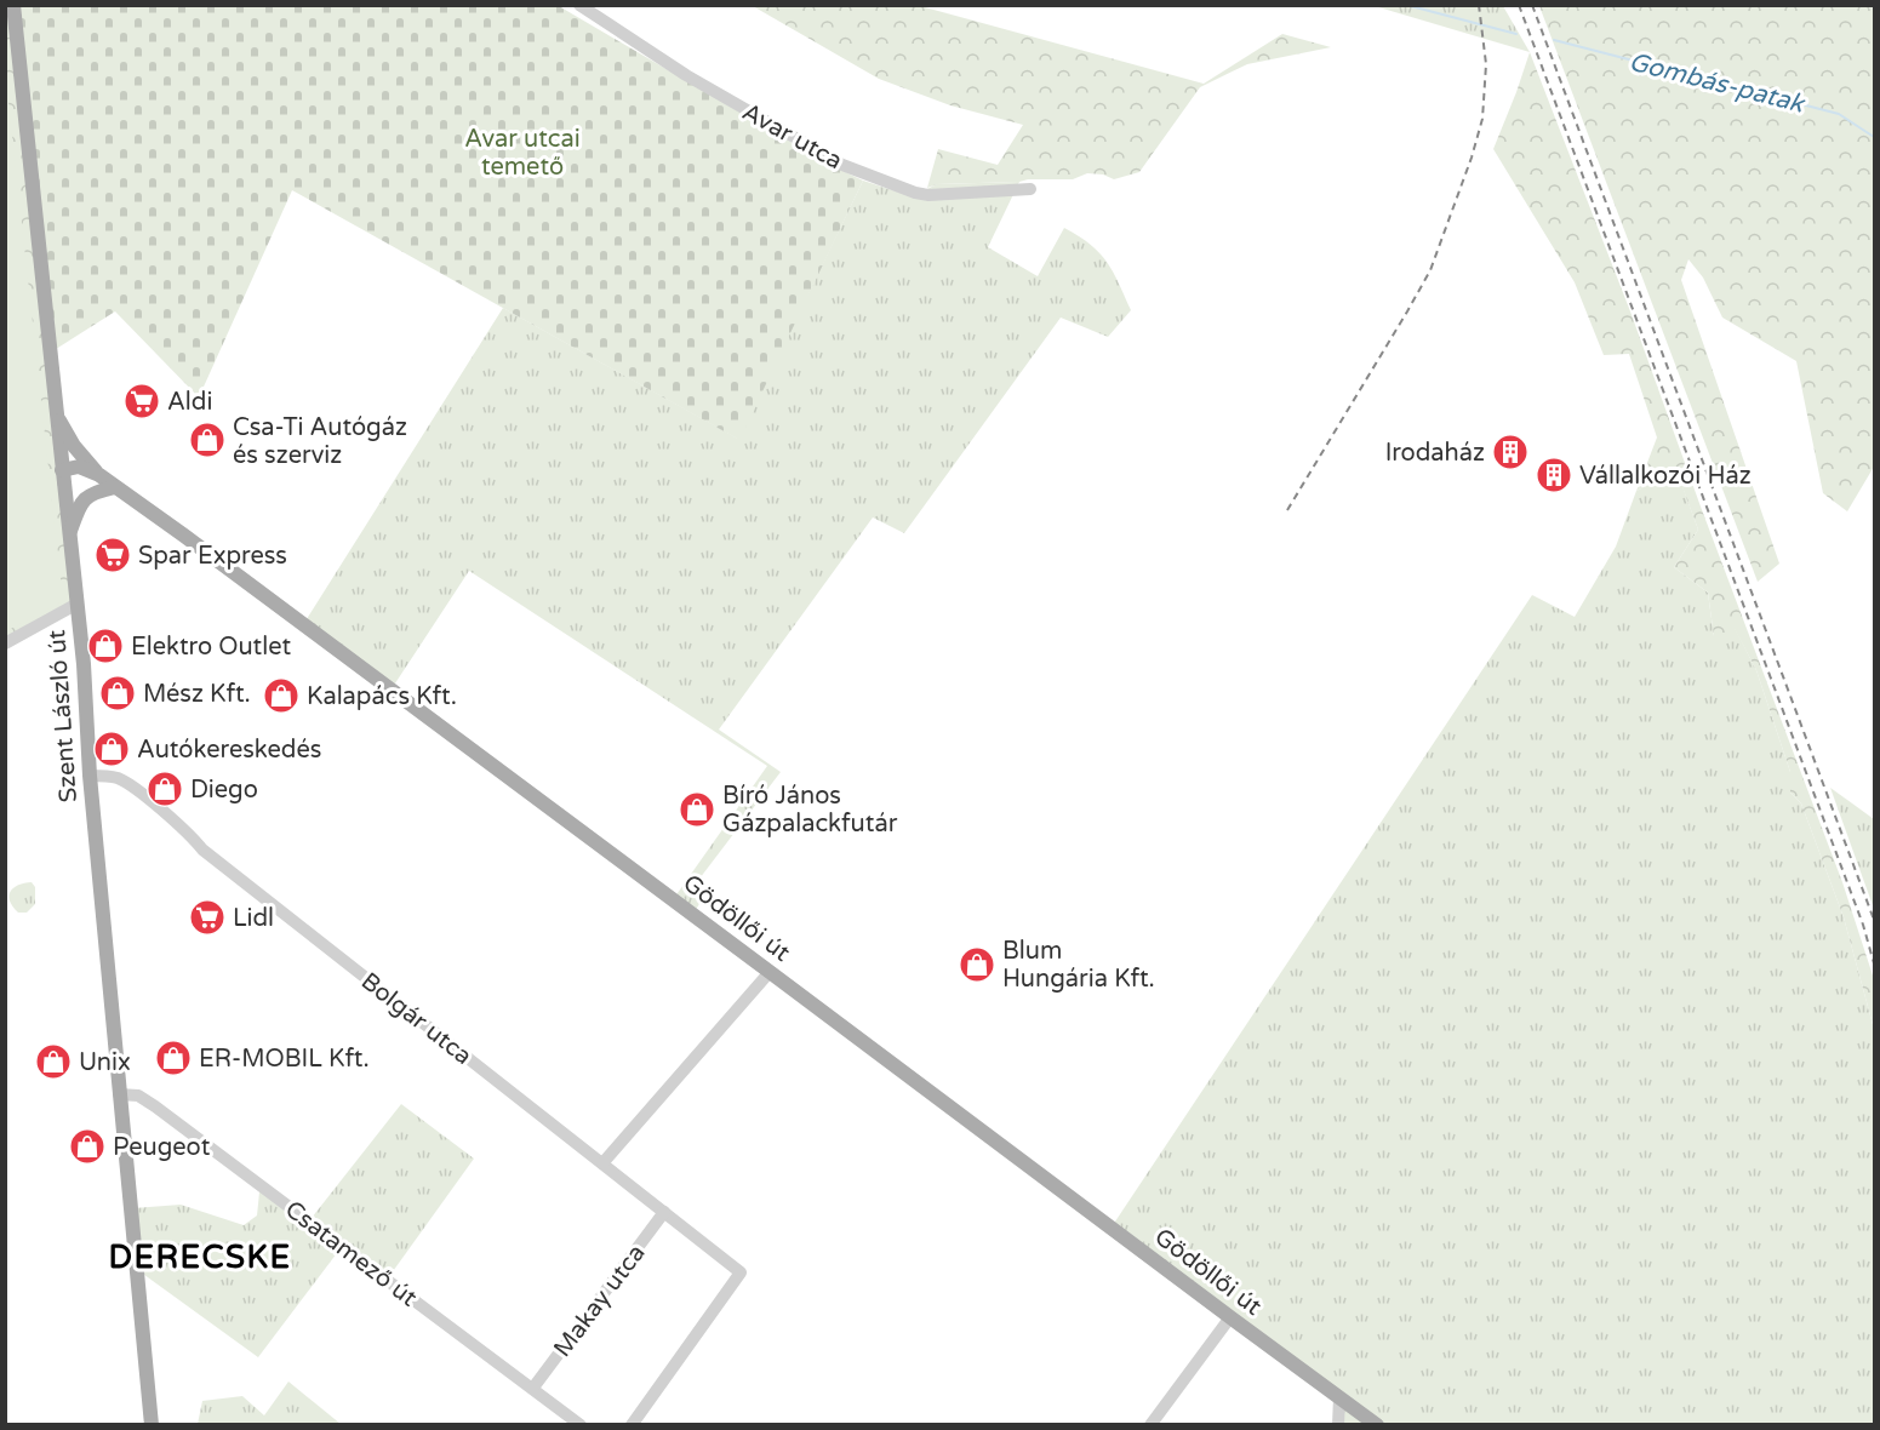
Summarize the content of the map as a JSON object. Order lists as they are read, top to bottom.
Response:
{
  "streets": {
    "main road": ["Szent László út", "Gödöllői út"],
    "street": [
      "Avar utca",
      "Bolgár utca",
      "Csatamező út",
      "Makay utca"
    ]
  },
  "crossings": [
    ["Szent László út", "Gödöllői út"],
    ["Szent László út", "Bolgár utca"],
    ["Szent László út", "Csatamező út"],
    ["Bolgár utca", "Makay utca"],
    ["Csatamező út", "Makay utca"]
  ],
  "districts": ["DERECSKE"],
  "water": ["Gombás-patak"],
  "parks": ["Avar utcai temető"],
  "places": {
    "supermarket": ["Aldi", "Spar Express", "Lidl"],
    "shop": [
      "Csa-Ti Autógáz és szerviz",
      "Elektro Outlet",
      "Mész Kft.",
      "Kalapács Kft.",
      "Autókereskedés",
      "Diego",
      "Bíró János Gázpalackfutár",
      "Blum Hungária Kft.",
      "ER-MOBIL Kft.",
      "Unix",
      "Peugeot"
    ],
    "building": ["Irodaház", "Vállalkozói Ház"]
  }
}
